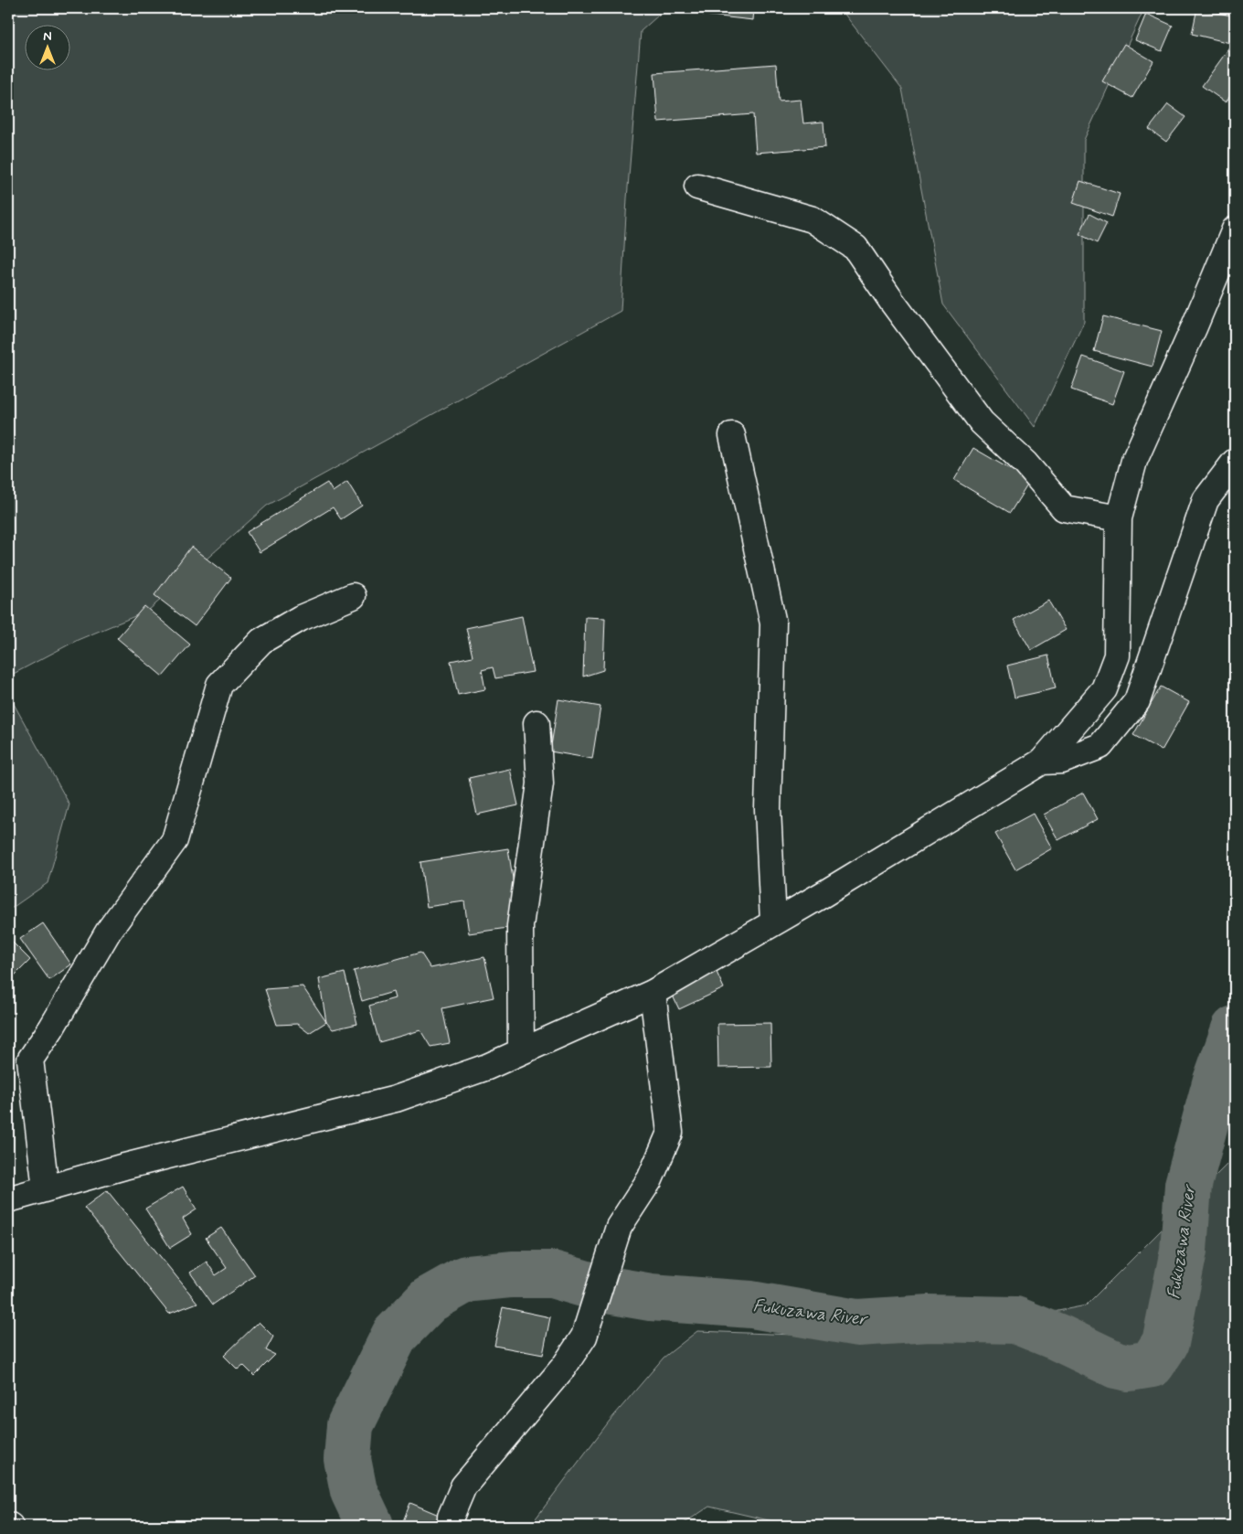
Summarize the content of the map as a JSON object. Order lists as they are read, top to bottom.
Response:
{
  "water": ["Fukuzawa River"],
  "north": "top"
}
